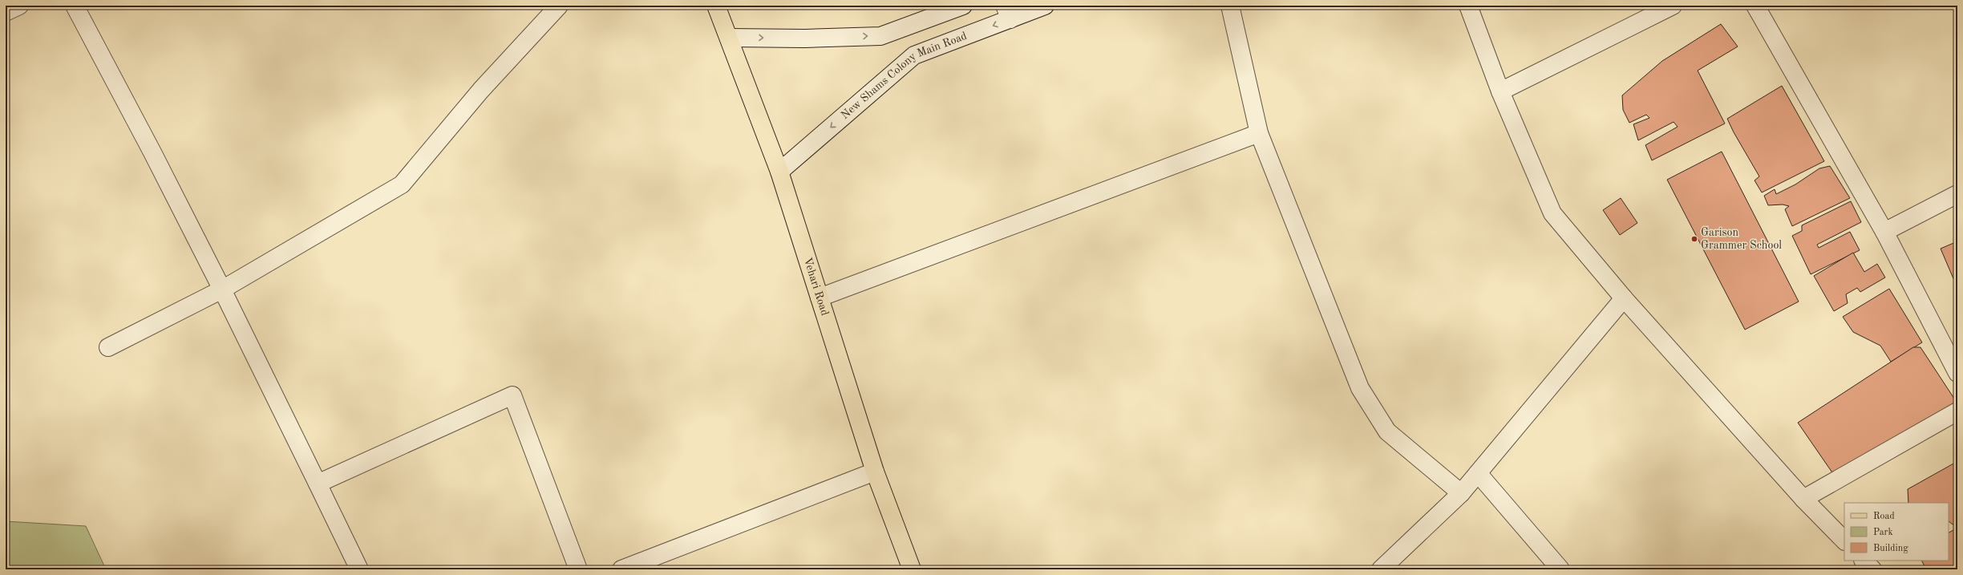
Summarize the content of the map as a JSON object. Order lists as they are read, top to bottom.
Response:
{
  "streets": {
    "main road": ["Vehari Road"],
    "street": ["New Shams Colony Main Road"]
  },
  "crossings": [
    ["New Shams Colony Main Road", "Vehari Road"]
  ],
  "one_way": ["New Shams Colony Main Road"],
  "places": ["Garison Grammer School"],
  "legend": ["Road", "Park", "Building"]
}
